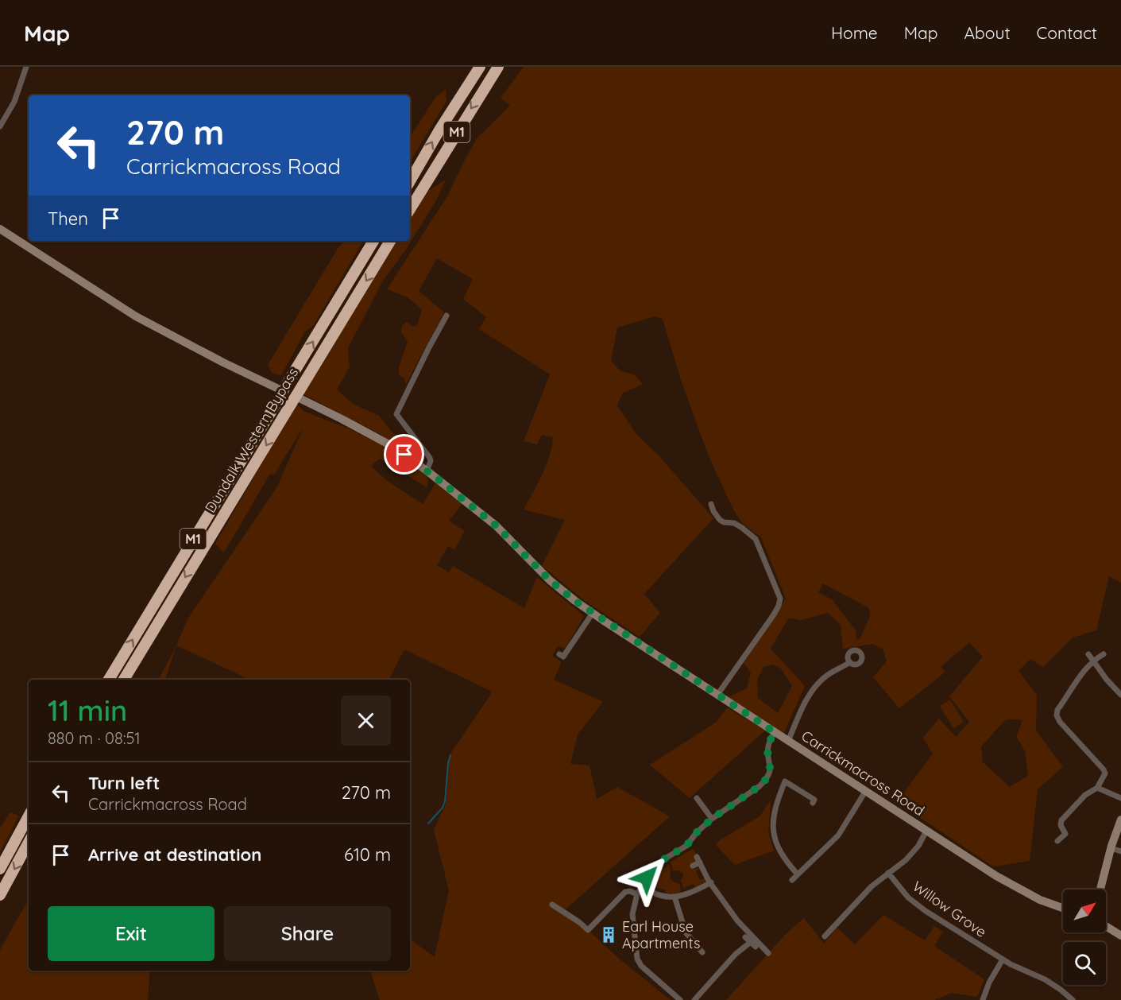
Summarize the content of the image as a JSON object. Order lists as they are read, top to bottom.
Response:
{
  "streets": {
    "highway": ["M1", "Dundalk Western Bypass"],
    "main road": ["Carrickmacross Road"],
    "street": ["Willow Grove"]
  },
  "crossings": [
    ["Dundalk Western Bypass", "Carrickmacross Road"]
  ],
  "places": {
    "building": ["Earl House Apartments"]
  },
  "north": "top right",
  "page": {
    "header": "Map",
    "nav": [
      "Home",
      "Map",
      "About",
      "Contact"
    ],
    "turn": ["270 m", "Carrickmacross Road"],
    "then": "Then",
    "heading": ["11 min", "880 m · 08:51"],
    "list": [
      {
        "name": "Turn left",
        "note": "Carrickmacross Road",
        "value": "270 m"
      },
      {
        "name": "Arrive at destination",
        "value": "610 m"
      }
    ],
    "buttons": ["Exit", "Share"]
  }
}
